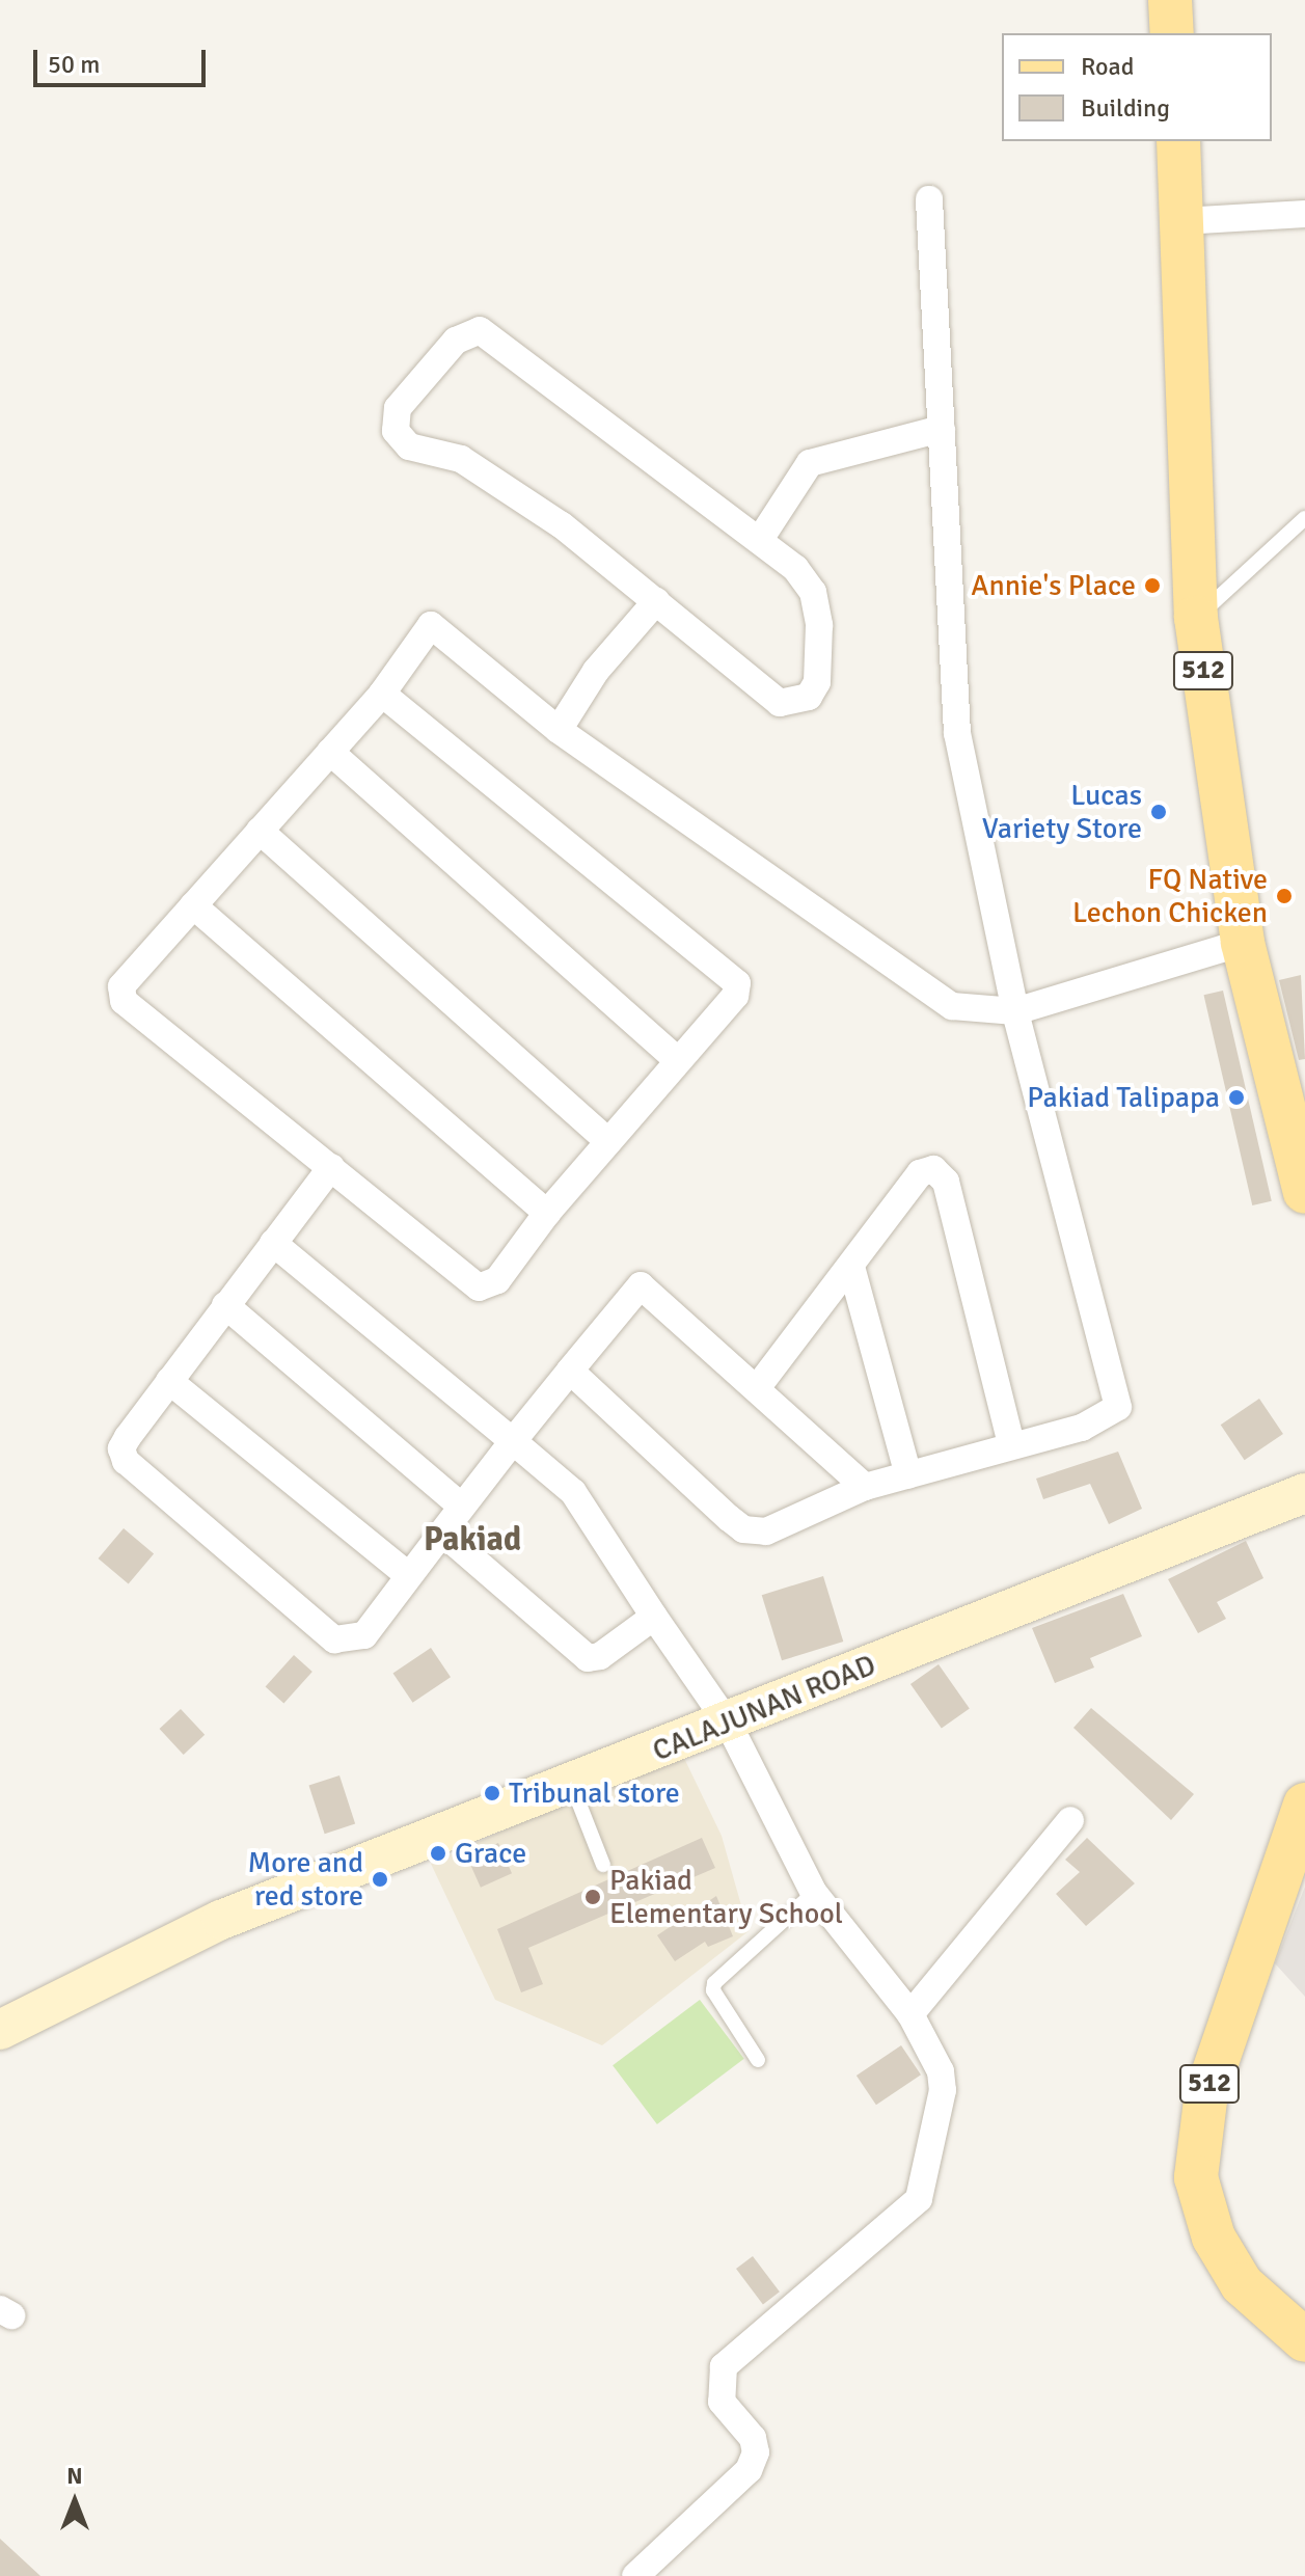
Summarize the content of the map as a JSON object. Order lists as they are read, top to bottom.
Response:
{
  "streets": {
    "main road": ["512", "CALAJUNAN ROAD"]
  },
  "districts": ["Pakiad"],
  "places": [
    "Annie's Place",
    "Lucas Variety Store",
    "FQ Native Lechon Chicken",
    "Pakiad Talipapa",
    "Tribunal store",
    "Grace",
    "More and red store",
    "Pakiad Elementary School"
  ],
  "legend": ["Road", "Building"],
  "scale_bar": "50 m",
  "north": "top"
}
